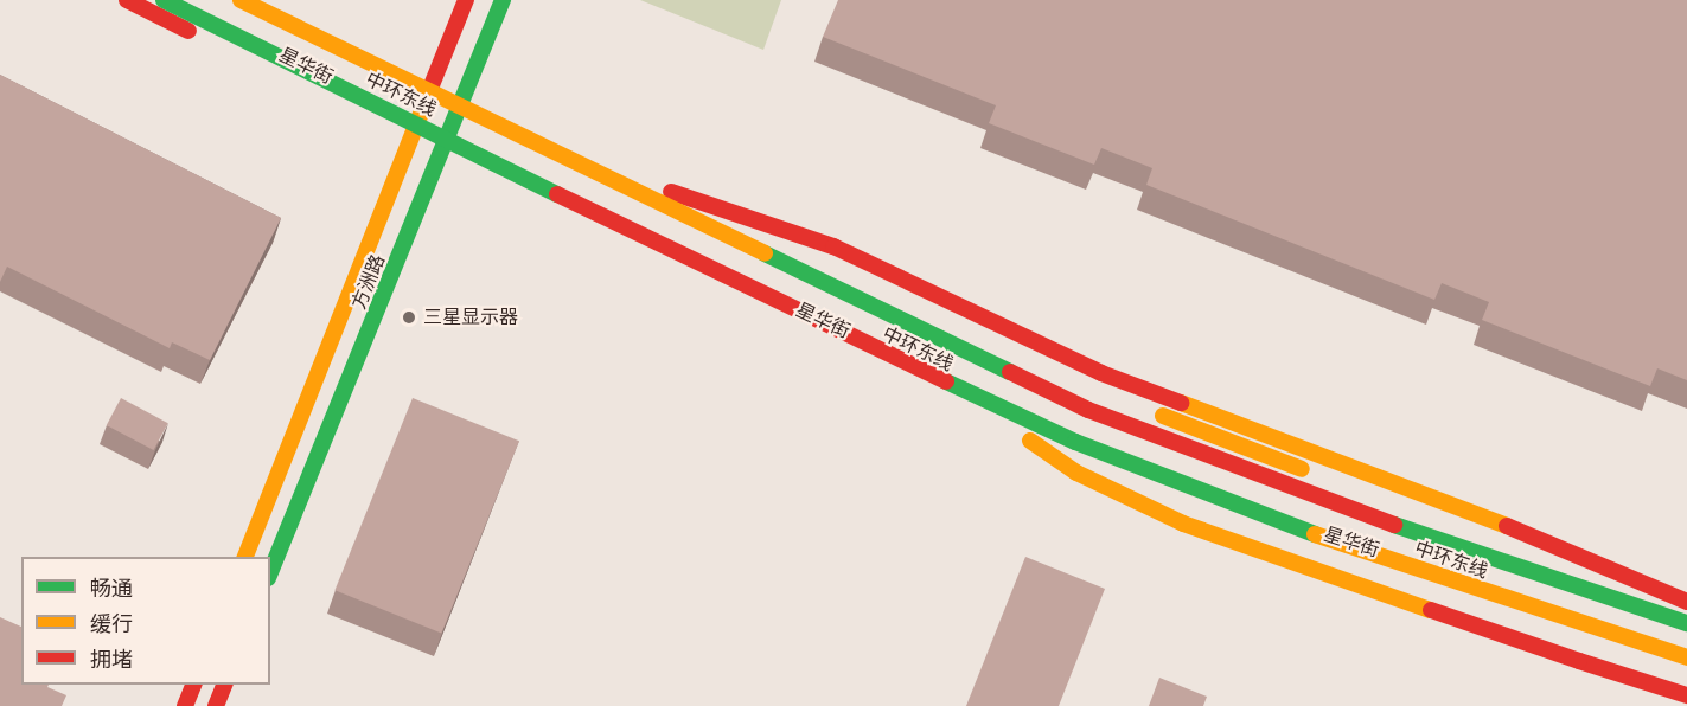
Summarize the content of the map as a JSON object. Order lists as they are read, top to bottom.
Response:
{
  "streets": {
    "main road": ["星华街", "中环东线", "方洲路"]
  },
  "crossings": [
    ["星华街", "方洲路"]
  ],
  "places": ["三星显示器"],
  "legend": ["畅通", "缓行", "拥堵"]
}
